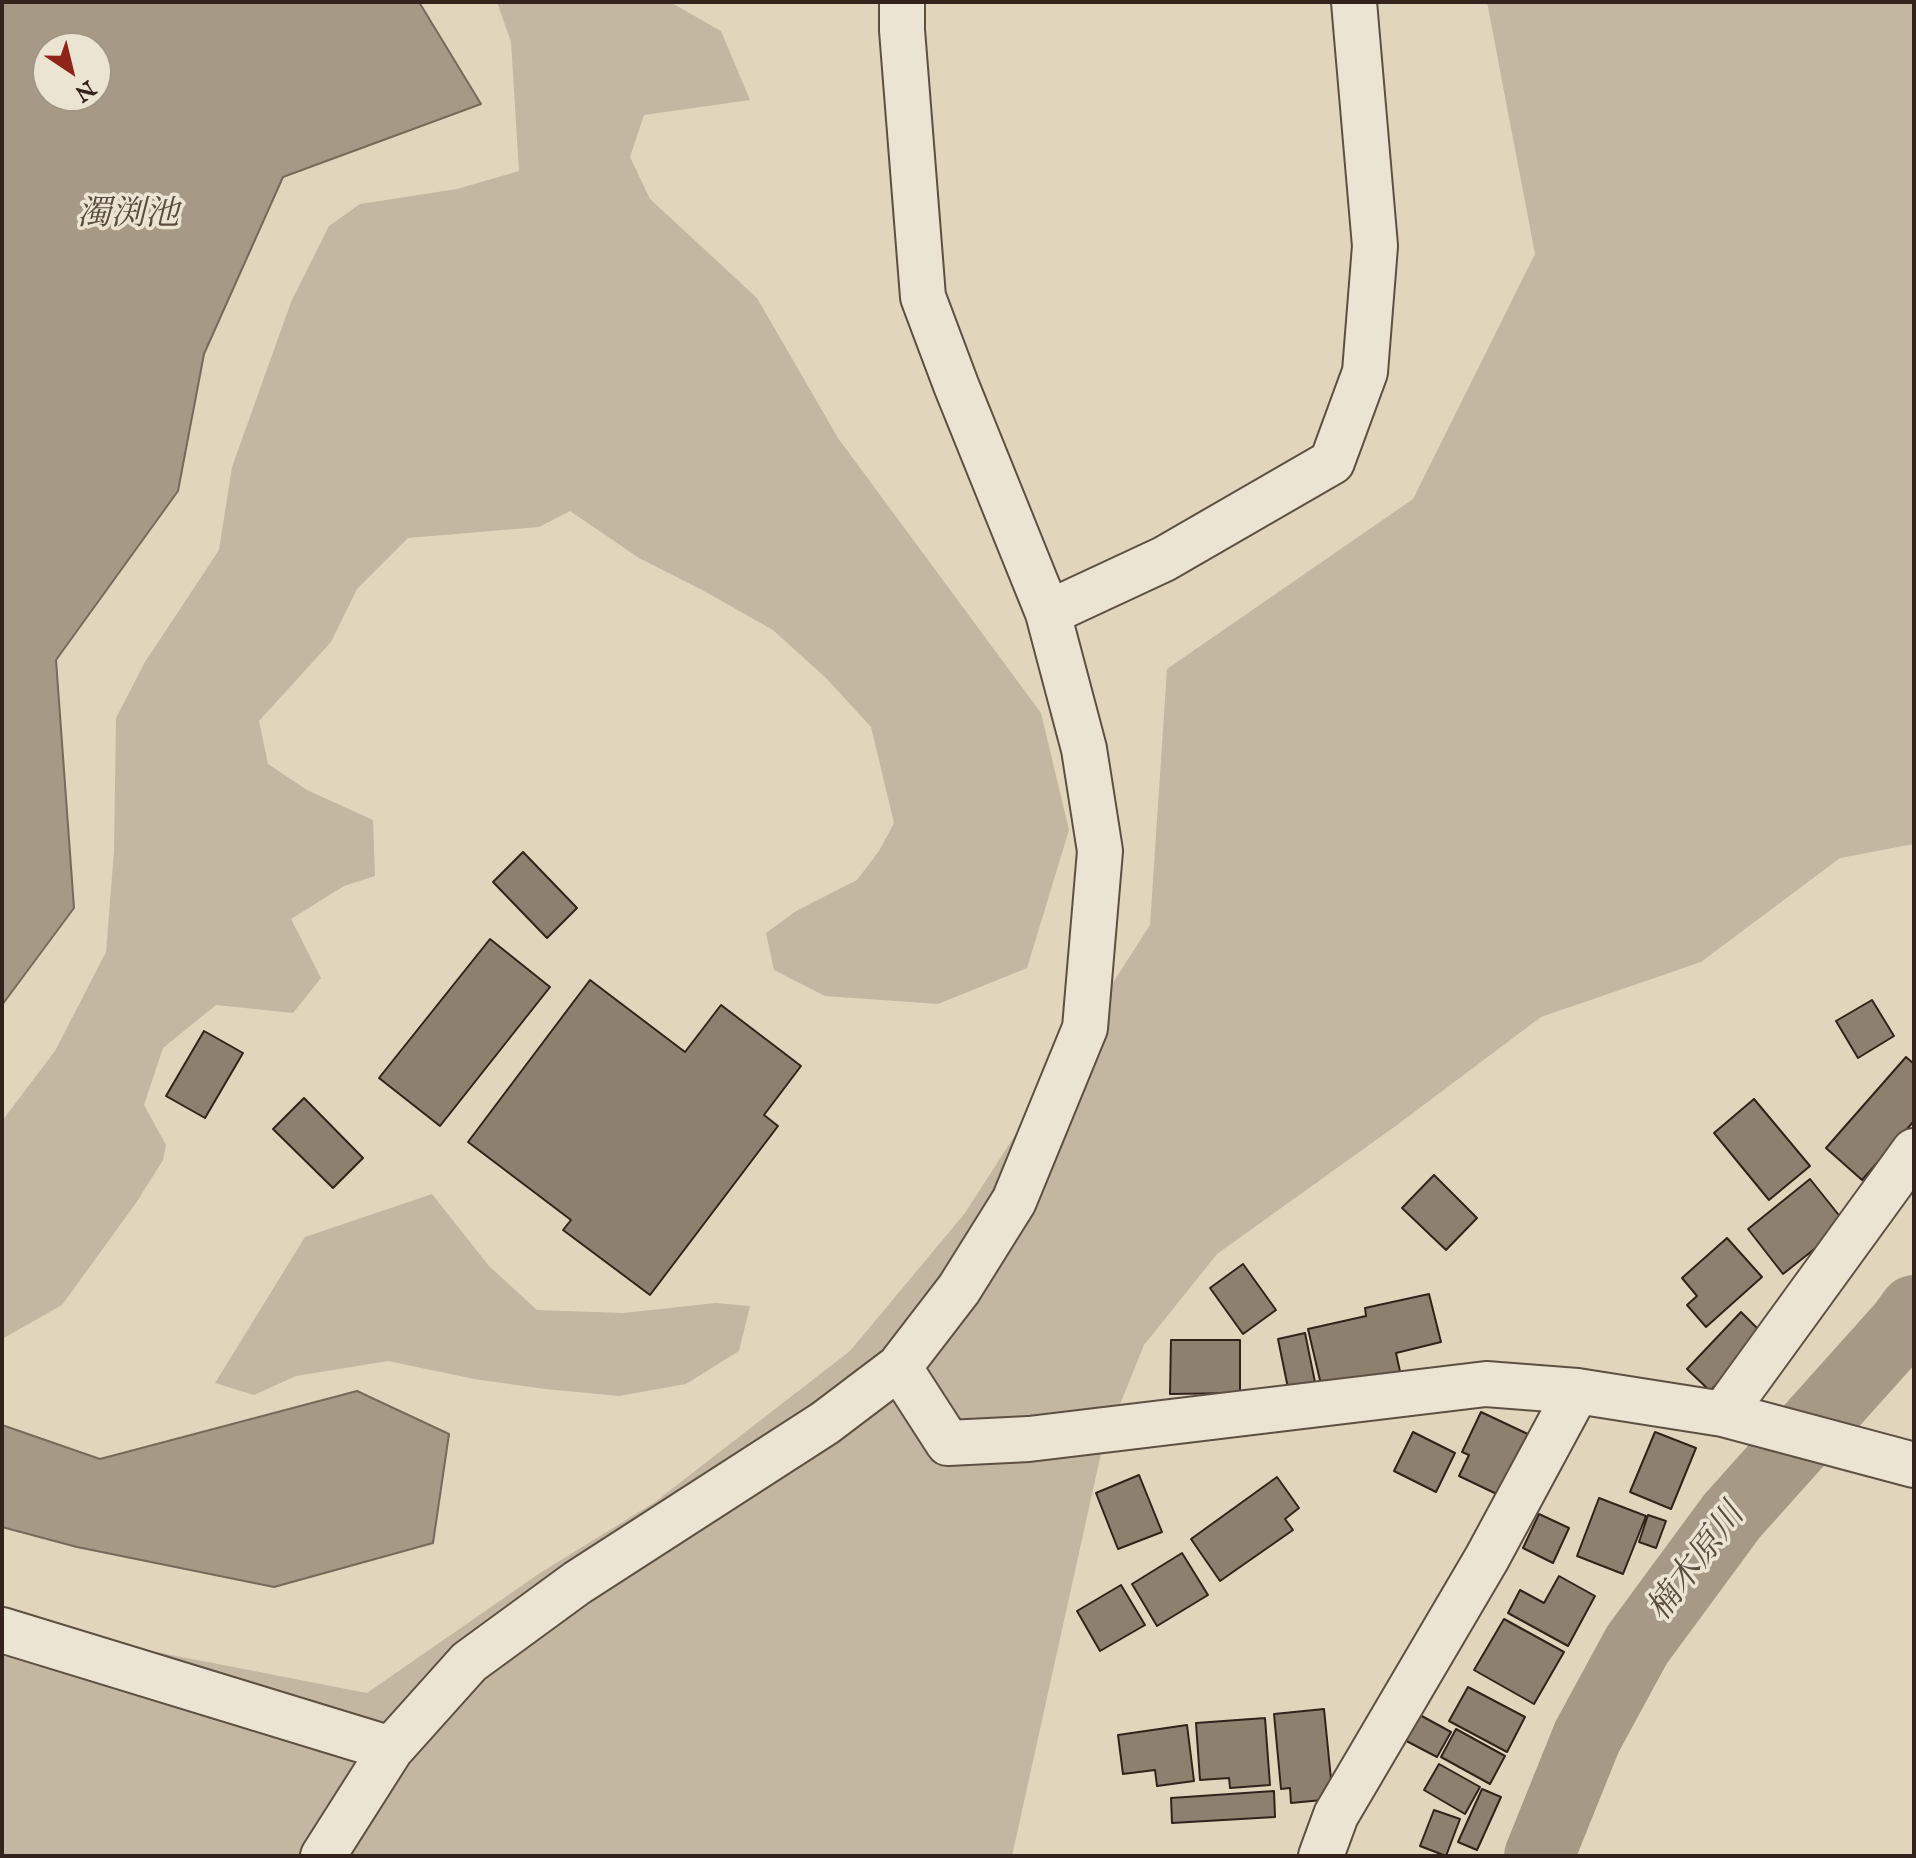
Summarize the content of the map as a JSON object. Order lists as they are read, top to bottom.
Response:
{
  "water": ["濁渕池", "楠木原川"],
  "north": "bottom right"
}
